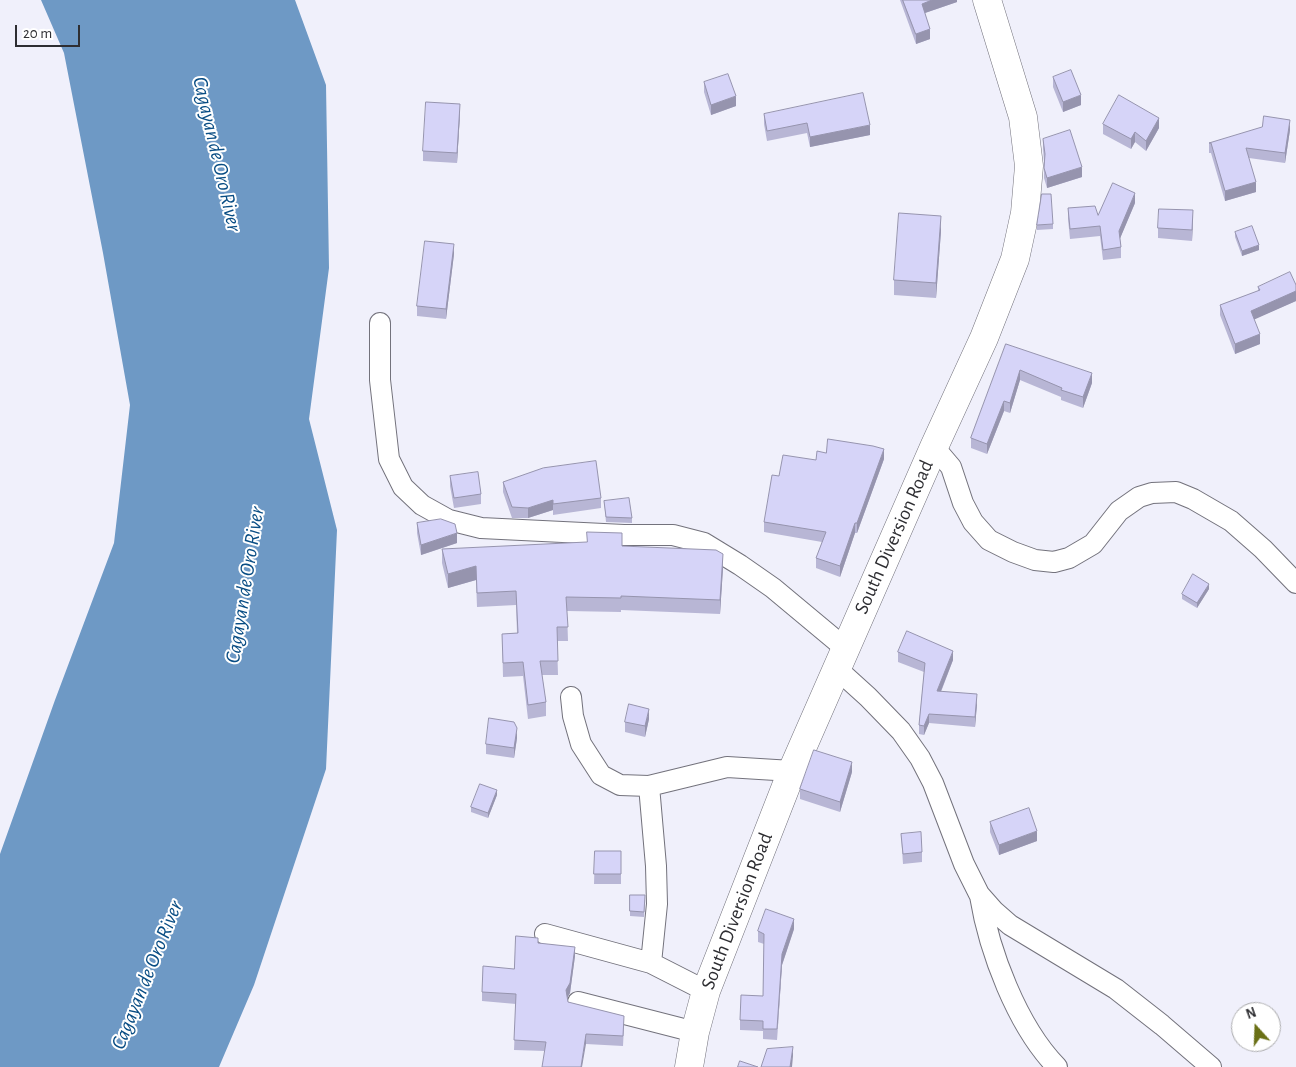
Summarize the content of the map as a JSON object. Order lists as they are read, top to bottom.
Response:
{
  "streets": {
    "main road": ["South Diversion Road"]
  },
  "water": ["Cagayan de Oro River"],
  "scale_bar": "20 m",
  "north": "top"
}
